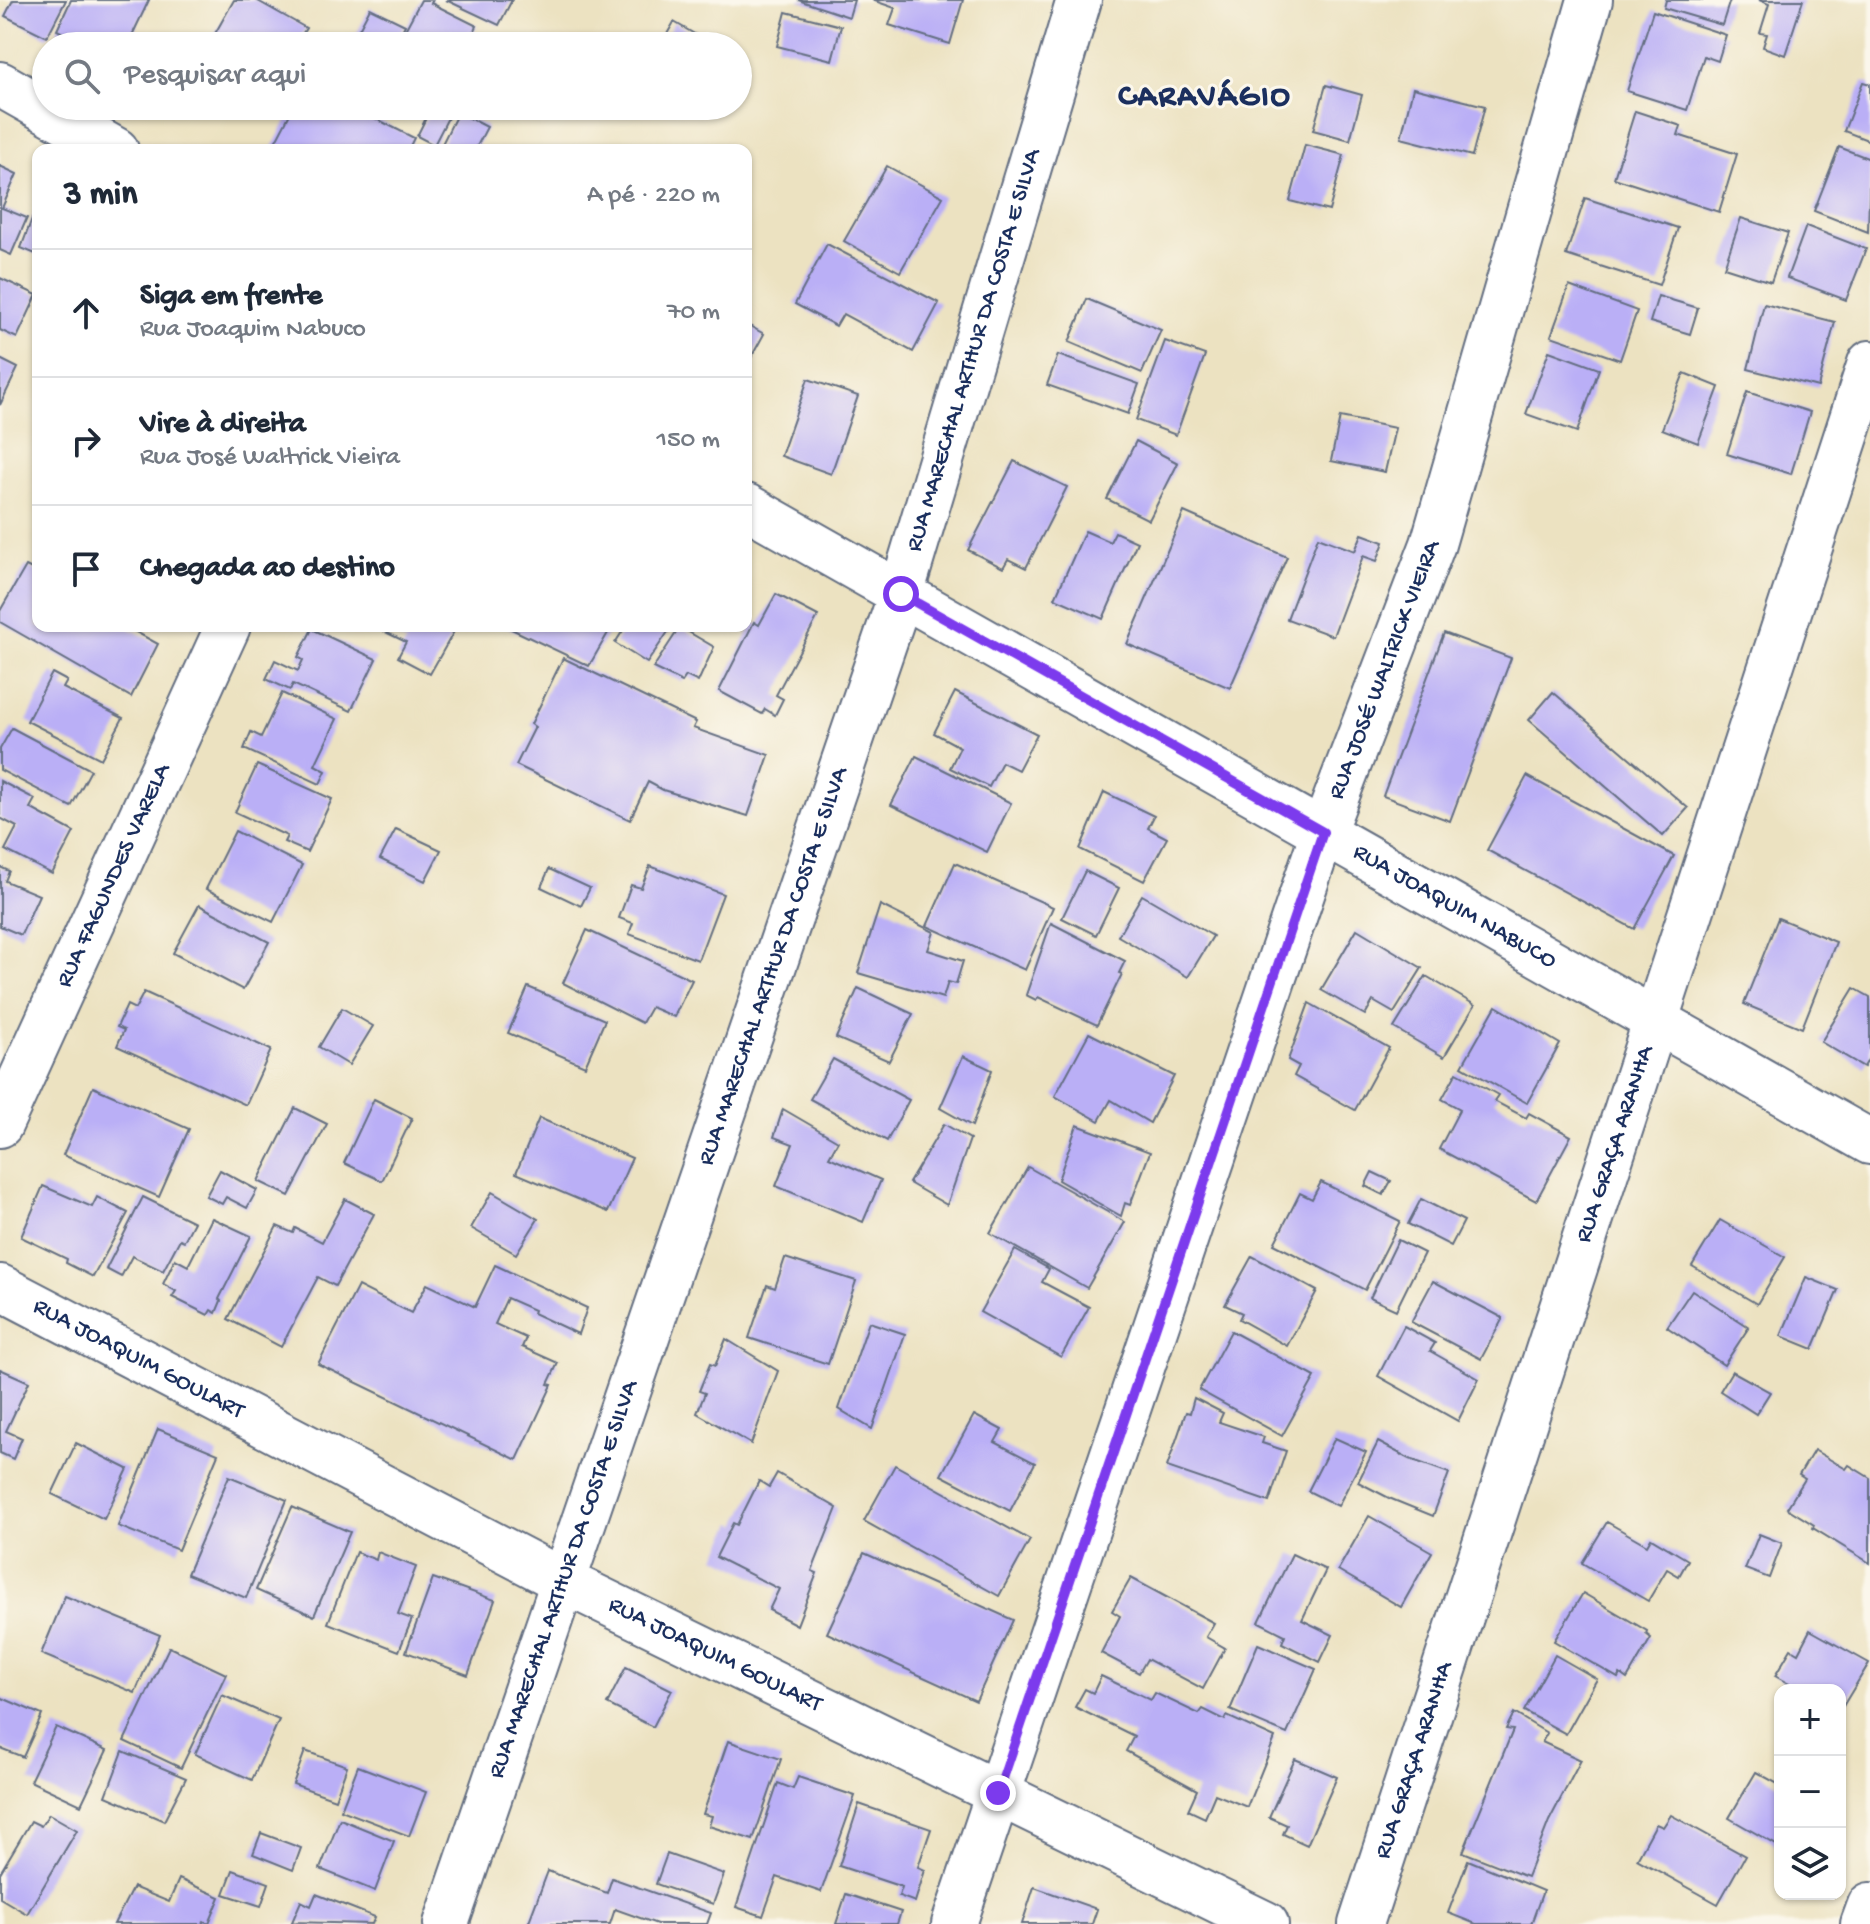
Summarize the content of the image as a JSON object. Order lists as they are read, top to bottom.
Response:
{
  "streets": {
    "street": [
      "RUA MARECHAL ARTHUR DA COSTA E SILVA",
      "RUA JOSÉ WALTRICK VIEIRA",
      "RUA FAGUNDES VARELA",
      "RUA JOAQUIM NABUCO",
      "RUA GRAÇA ARANHA",
      "RUA JOAQUIM GOULART"
    ]
  },
  "crossings": [
    ["RUA MARECHAL ARTHUR DA COSTA E SILVA", "RUA JOAQUIM NABUCO"],
    ["RUA MARECHAL ARTHUR DA COSTA E SILVA", "RUA JOAQUIM GOULART"],
    ["RUA JOSÉ WALTRICK VIEIRA", "RUA JOAQUIM NABUCO"],
    ["RUA JOSÉ WALTRICK VIEIRA", "RUA JOAQUIM GOULART"],
    ["RUA JOAQUIM NABUCO", "RUA GRAÇA ARANHA"]
  ],
  "districts": ["CARAVÁGIO"],
  "page": {
    "search": "Pesquisar aqui",
    "heading": ["3 min", "A pé · 220 m"],
    "list": [
      ["Siga em frente", "Rua Joaquim Nabuco", "70 m"],
      ["Vire à direita", "Rua José Waltrick Vieira", "150 m"],
      "Chegada ao destino"
    ],
    "map_buttons": ["+", "−"]
  }
}
